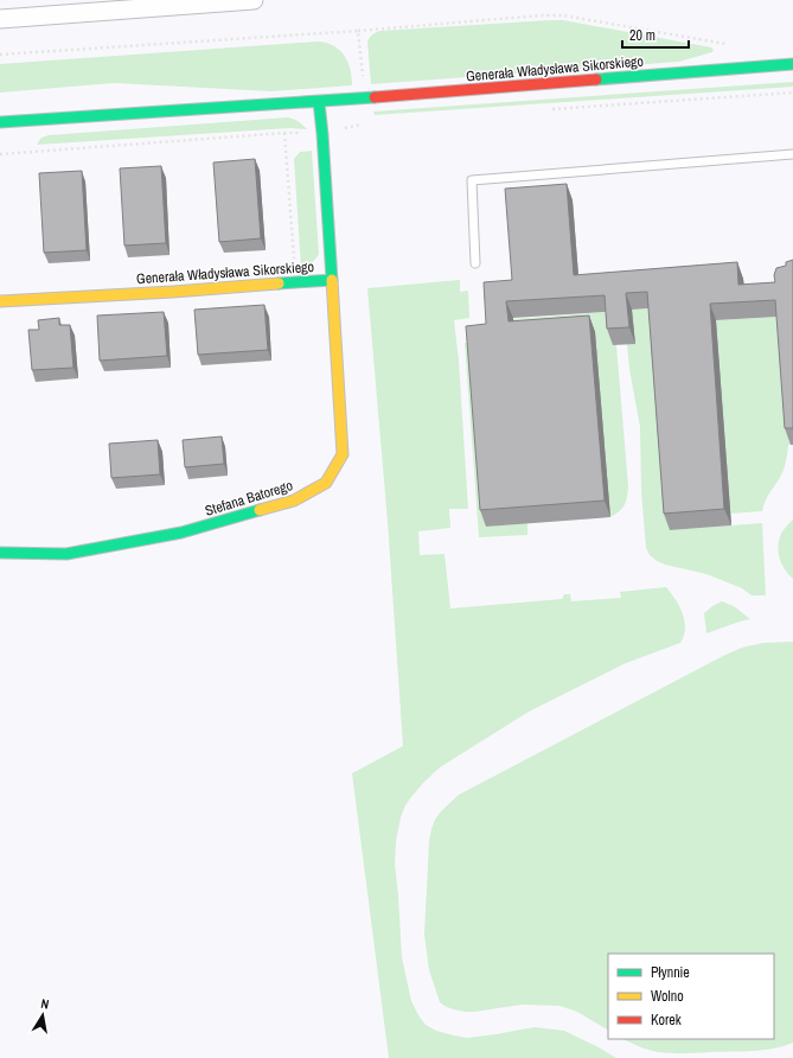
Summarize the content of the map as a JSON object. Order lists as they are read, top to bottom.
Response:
{
  "streets": {
    "street": ["Generała Władysława Sikorskiego", "Stefana Batorego"]
  },
  "crossings": [
    ["Generała Władysława Sikorskiego", "Stefana Batorego"]
  ],
  "legend": ["Płynnie", "Wolno", "Korek"],
  "scale_bar": "20 m",
  "north": "top"
}
